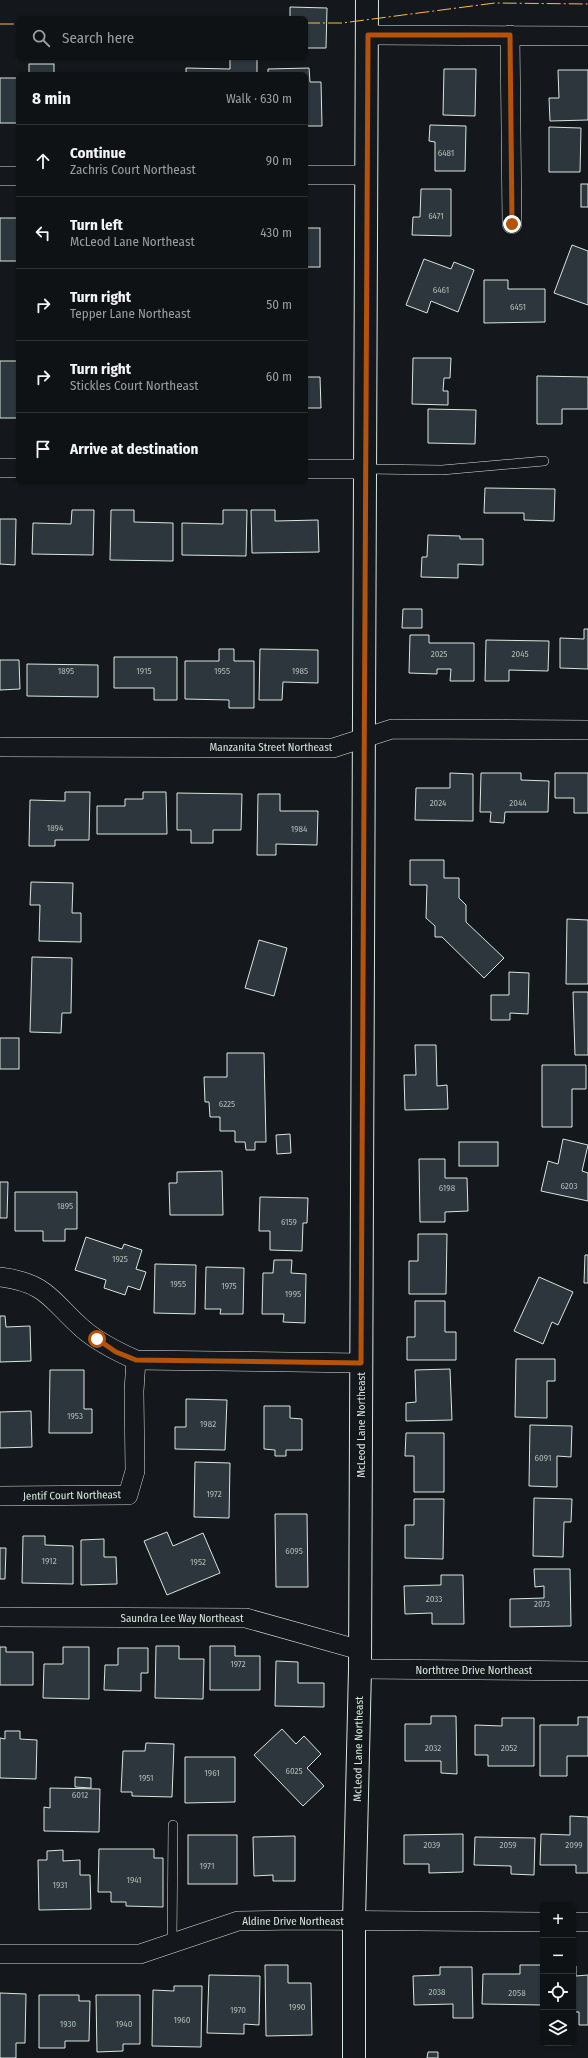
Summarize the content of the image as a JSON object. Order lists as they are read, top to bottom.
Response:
{
  "streets": {
    "street": [
      "Manzanita Street Northeast",
      "McLeod Lane Northeast",
      "Jentif Court Northeast",
      "Saundra Lee Way Northeast",
      "Northtree Drive Northeast",
      "Aldine Drive Northeast"
    ]
  },
  "crossings": [
    ["Manzanita Street Northeast", "McLeod Lane Northeast"],
    ["McLeod Lane Northeast", "Saundra Lee Way Northeast"],
    ["McLeod Lane Northeast", "Northtree Drive Northeast"],
    ["McLeod Lane Northeast", "Aldine Drive Northeast"],
    ["Saundra Lee Way Northeast", "Northtree Drive Northeast"]
  ],
  "house_numbers": [
    "6481",
    "6471",
    "6461",
    "6451",
    "2025",
    "2045",
    "1895",
    "1915",
    "1955",
    "1985",
    "2024",
    "2044",
    "1894",
    "1984",
    "6225",
    "6203",
    "6198",
    "1895",
    "6159",
    "1925",
    "1955",
    "1975",
    "1995",
    "1953",
    "1982",
    "6091",
    "1972",
    "6095",
    "1912",
    "1952",
    "2033",
    "2073",
    "1972",
    "2032",
    "2052",
    "6025",
    "1961",
    "1951",
    "6012",
    "2039",
    "2059",
    "2099",
    "1971",
    "1941",
    "1931",
    "2038",
    "2058",
    "1990",
    "1970",
    "1960",
    "1930",
    "1940"
  ],
  "page": {
    "search": "Search here",
    "heading": ["8 min", "Walk · 630 m"],
    "list": [
      ["Continue", "Zachris Court Northeast", "90 m"],
      ["Turn left", "McLeod Lane Northeast", "430 m"],
      ["Turn right", "Tepper Lane Northeast", "50 m"],
      ["Turn right", "Stickles Court Northeast", "60 m"],
      "Arrive at destination"
    ],
    "map_buttons": ["+", "−"]
  }
}
